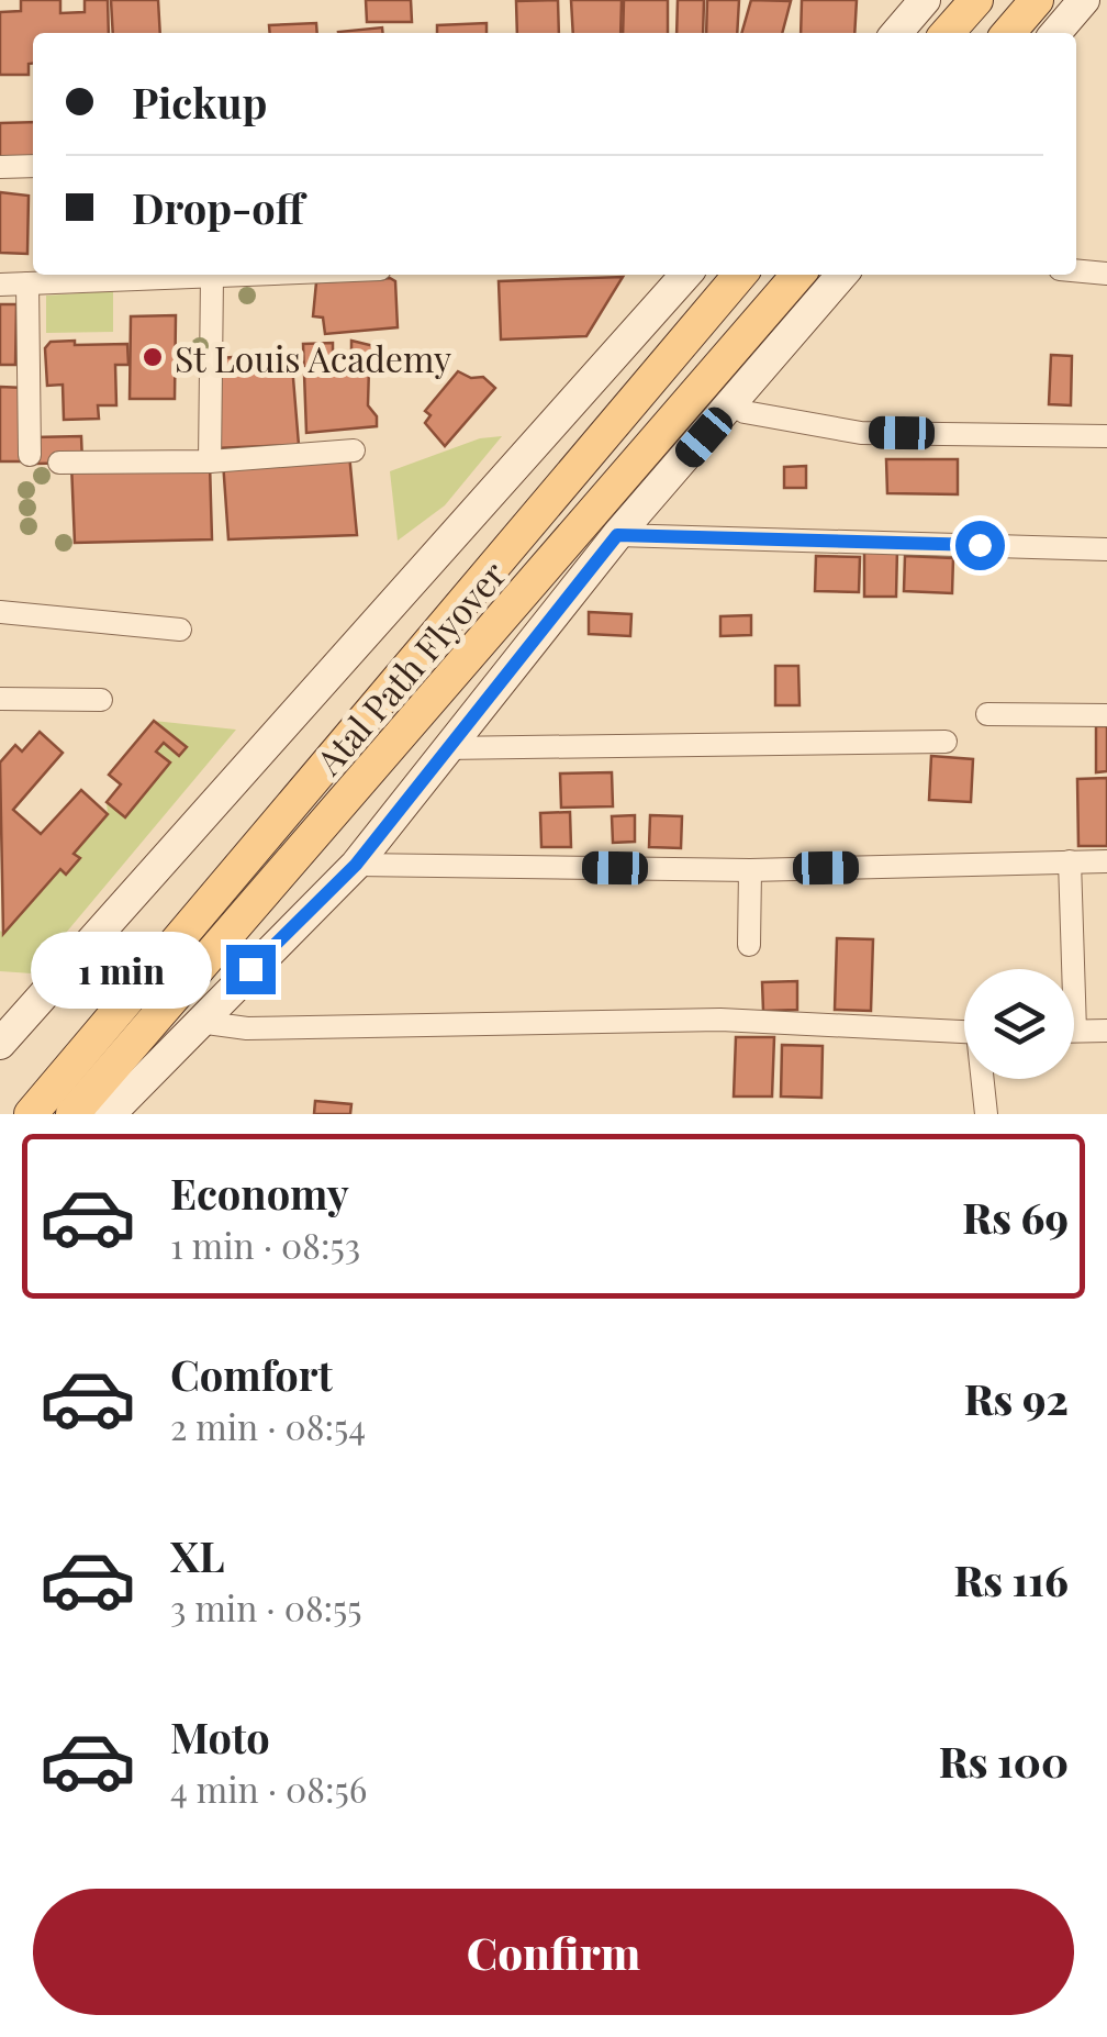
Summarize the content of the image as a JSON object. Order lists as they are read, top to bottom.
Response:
{
  "streets": {
    "main road": ["Atal Path Flyover"]
  },
  "places": ["St Louis Academy"],
  "page": {
    "banner": ["Pickup", "Drop-off"],
    "bubble": "1 min",
    "list": [
      {
        "name": "Economy",
        "note": "1 min · 08:53",
        "value": "Rs 69"
      },
      {
        "name": "Comfort",
        "note": "2 min · 08:54",
        "value": "Rs 92"
      },
      {
        "name": "XL",
        "note": "3 min · 08:55",
        "value": "Rs 116"
      },
      {
        "name": "Moto",
        "note": "4 min · 08:56",
        "value": "Rs 100"
      }
    ],
    "buttons": "Confirm"
  }
}
